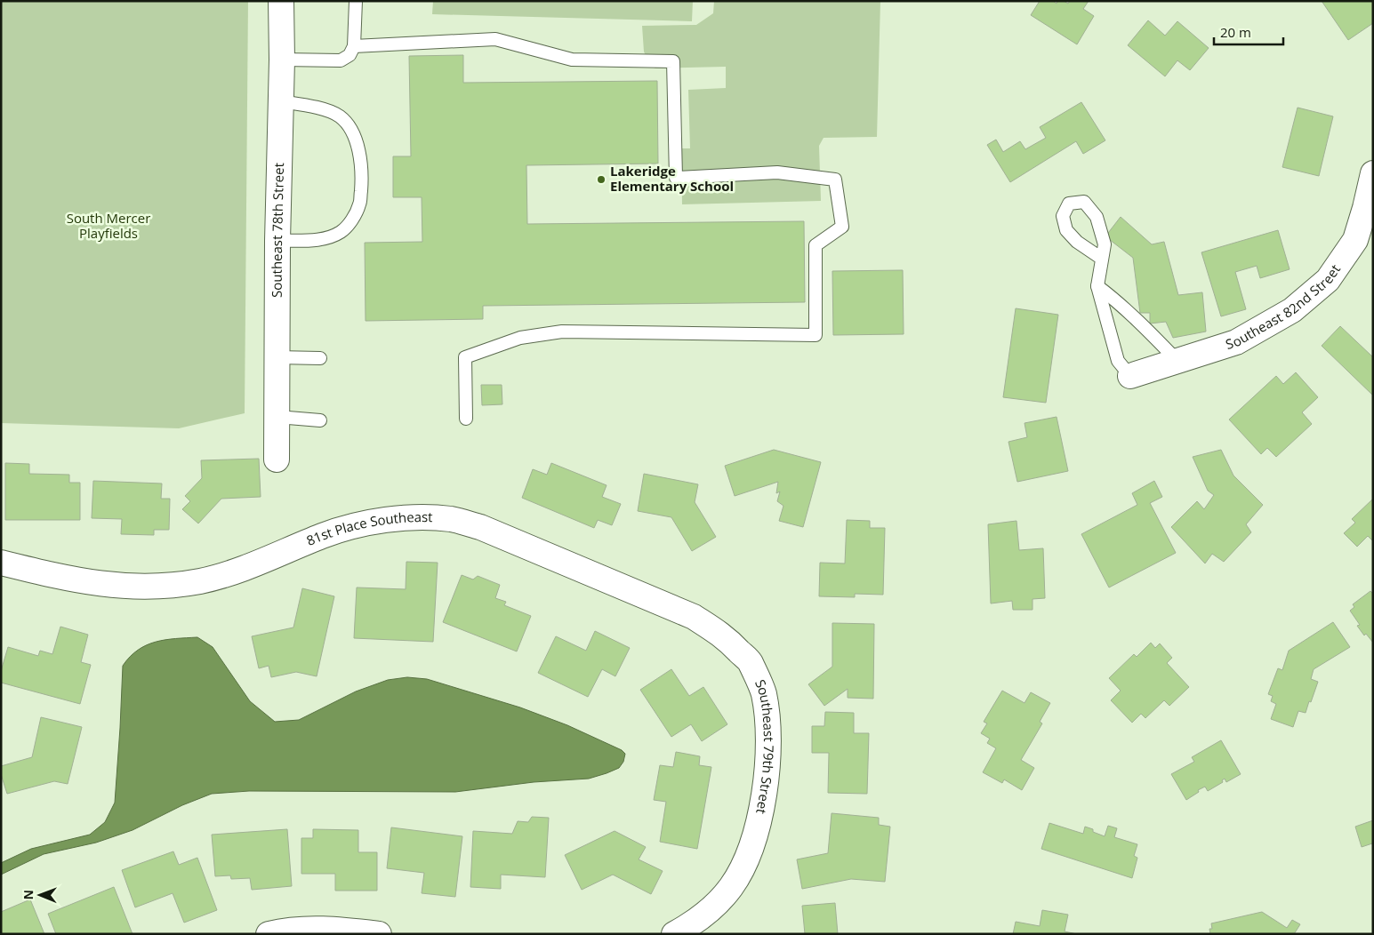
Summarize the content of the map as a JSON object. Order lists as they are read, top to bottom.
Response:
{
  "streets": {
    "street": [
      "Southeast 78th Street",
      "Southeast 82nd Street",
      "81st Place Southeast",
      "Southeast 79th Street"
    ]
  },
  "crossings": [
    ["81st Place Southeast", "Southeast 79th Street"]
  ],
  "parks": ["South Mercer Playfields"],
  "places": ["Lakeridge Elementary School"],
  "scale_bar": "20 m",
  "north": "left"
}
